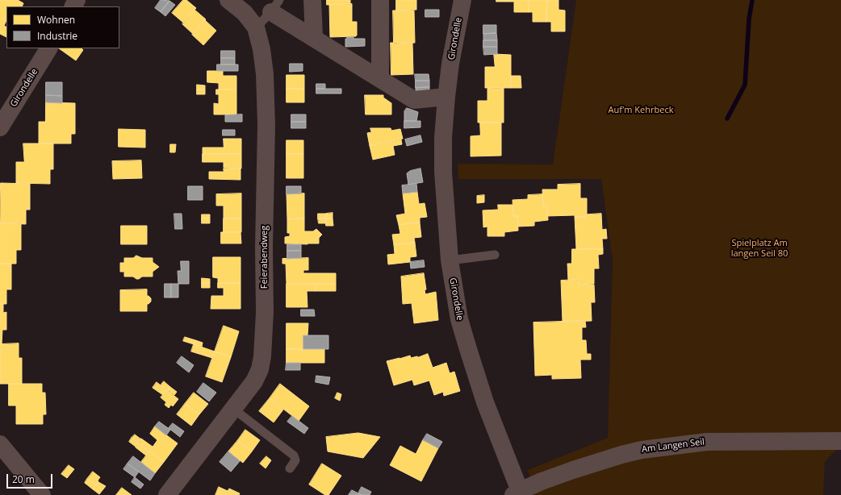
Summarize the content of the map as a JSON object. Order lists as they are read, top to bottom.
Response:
{
  "streets": {
    "street": ["Girondelle", "Feierabendweg", "Am Langen Seil"]
  },
  "crossings": [
    ["Girondelle", "Am Langen Seil"]
  ],
  "parks": ["Auf'm Kehrbeck", "Spielplatz Am langen Seil 80"],
  "legend": ["Wohnen", "Industrie"],
  "scale_bar": "20 m"
}
